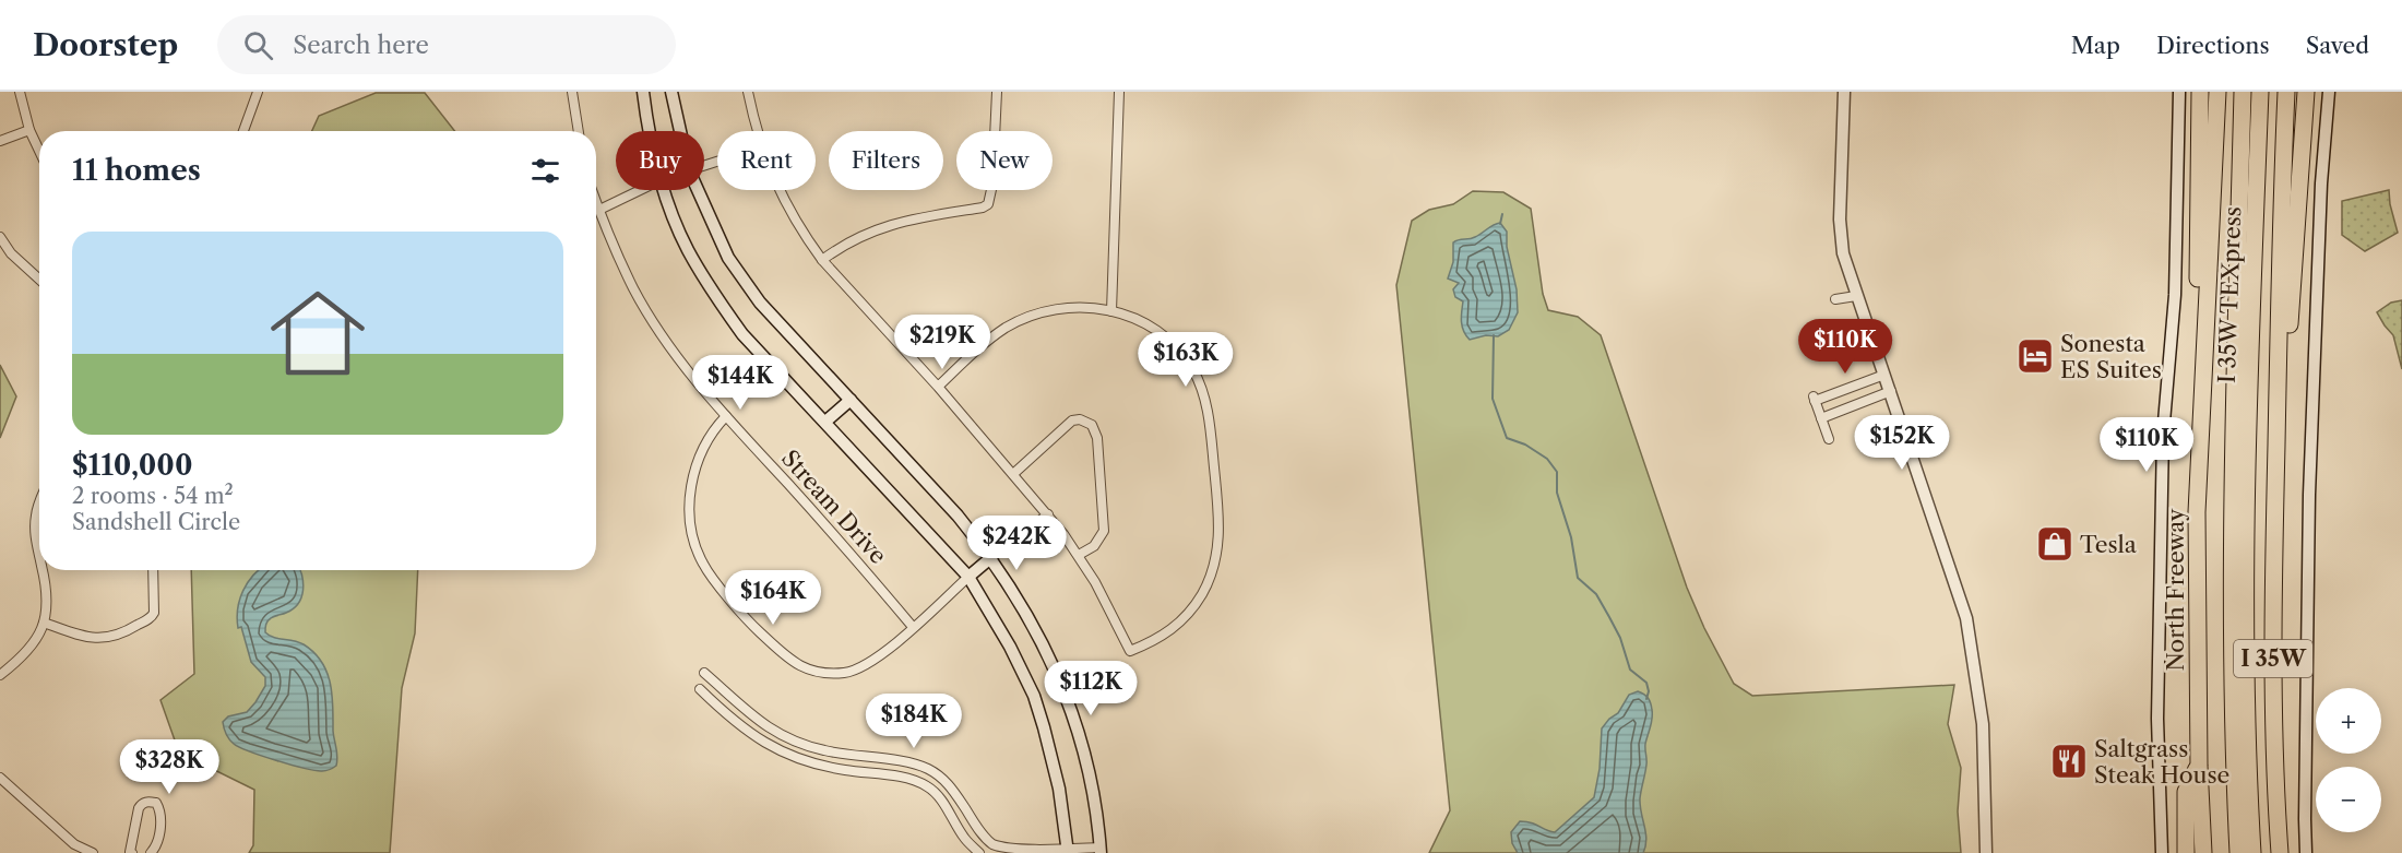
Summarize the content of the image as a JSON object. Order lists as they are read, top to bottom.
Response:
{
  "streets": {
    "highway": ["I 35W TEXpress", "North Freeway", "I 35W"],
    "street": ["Stream Drive"]
  },
  "places": {
    "hotel": ["Sonesta ES Suites"],
    "shop": ["Tesla"],
    "restaurant": ["Saltgrass Steak House"]
  },
  "page": {
    "header": "Doorstep",
    "search": "Search here",
    "nav": ["Map", "Directions", "Saved"],
    "chip": [
      "Buy",
      "Rent",
      "Filters",
      "New"
    ],
    "heading": "11 homes",
    "list": [
      {
        "name": "$110,000",
        "note": "2 rooms · 54 m² · Sandshell Circle"
      }
    ],
    "price": [
      "$219K",
      "$110K",
      "$163K",
      "$144K",
      "$152K",
      "$110K",
      "$242K",
      "$164K",
      "$112K",
      "$184K",
      "$328K"
    ],
    "map_buttons": ["+", "−"]
  }
}
